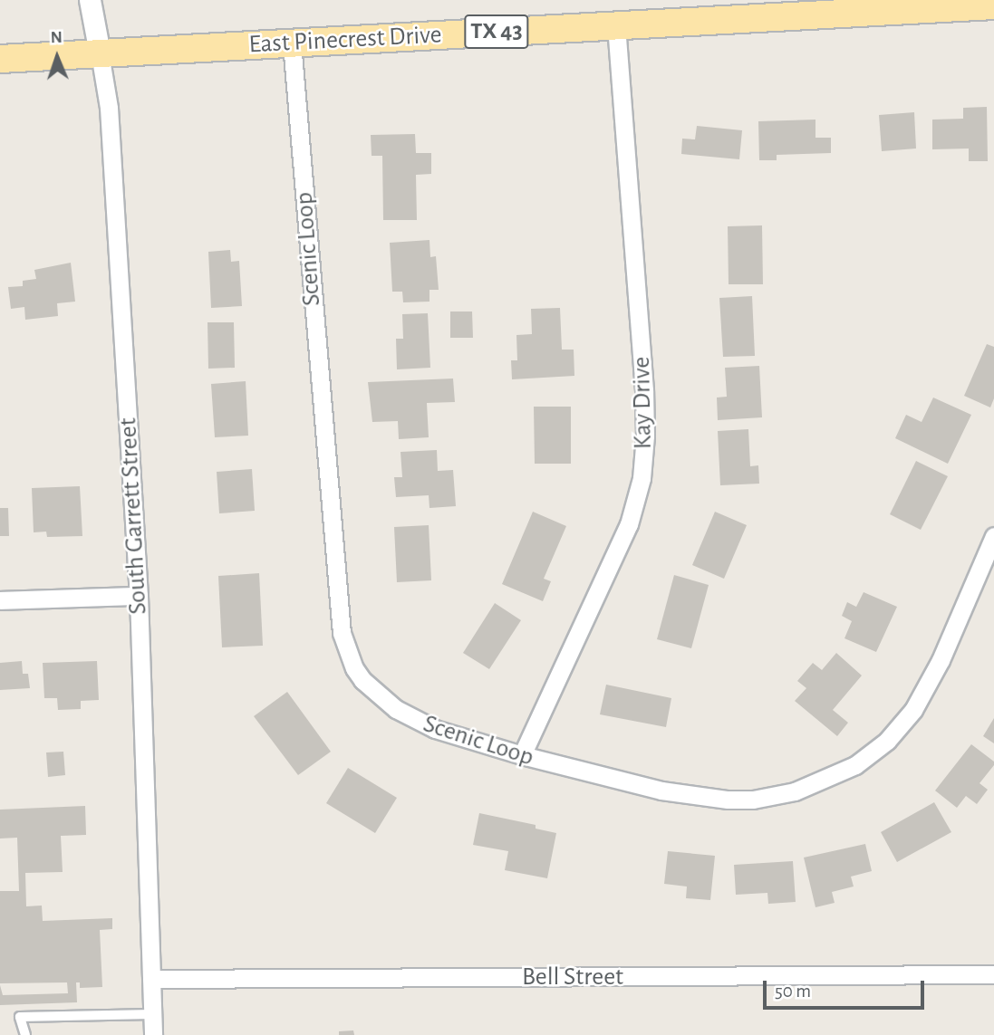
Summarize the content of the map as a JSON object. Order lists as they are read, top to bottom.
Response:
{
  "streets": {
    "main road": ["TX 43", "East Pinecrest Drive"],
    "street": [
      "Scenic Loop",
      "Kay Drive",
      "South Garrett Street",
      "Bell Street"
    ]
  },
  "crossings": [
    ["East Pinecrest Drive", "Scenic Loop"],
    ["East Pinecrest Drive", "Kay Drive"],
    ["East Pinecrest Drive", "South Garrett Street"],
    ["Scenic Loop", "Kay Drive"],
    ["South Garrett Street", "Bell Street"]
  ],
  "scale_bar": "50 m",
  "north": "top"
}
